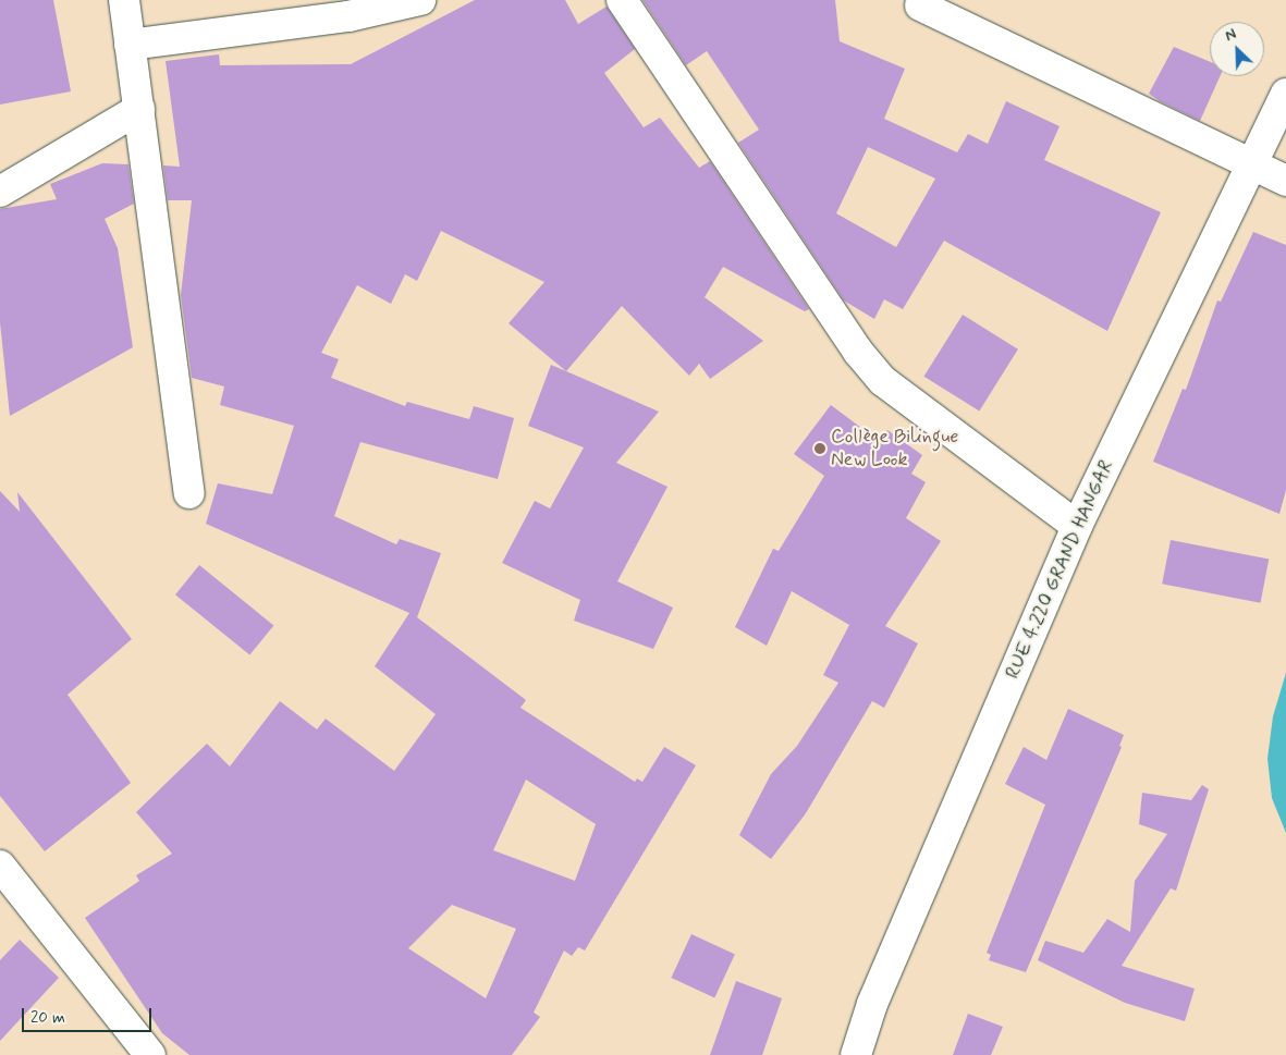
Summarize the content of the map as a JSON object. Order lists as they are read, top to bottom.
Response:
{
  "streets": {
    "street": ["RUE 4.220 GRAND HANGAR"]
  },
  "places": ["Collège Bilingue New Look"],
  "scale_bar": "20 m",
  "north": "top left"
}
